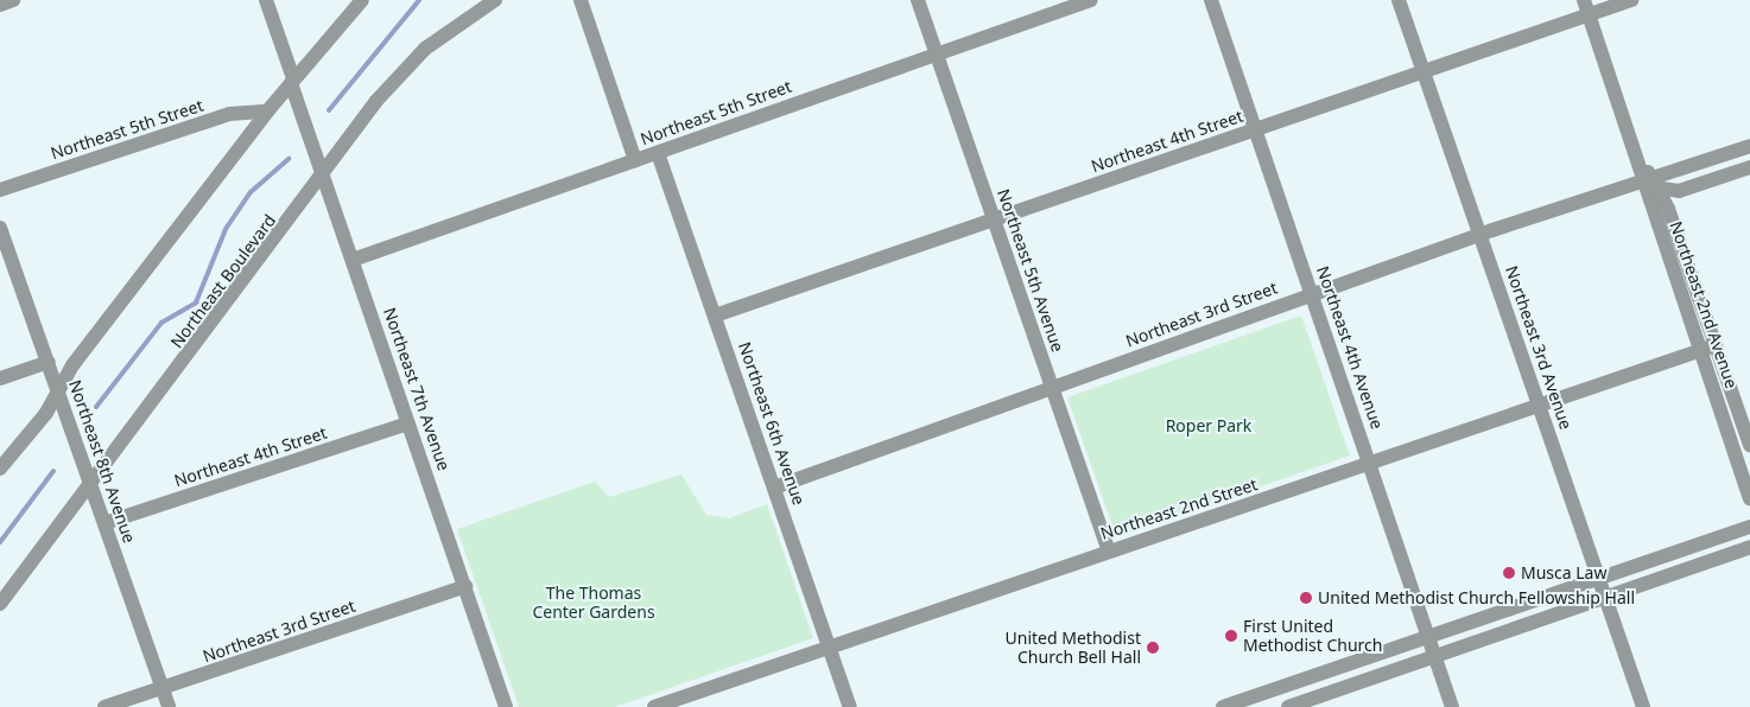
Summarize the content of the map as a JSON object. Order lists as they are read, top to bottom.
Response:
{
  "streets": {
    "street": [
      "Northeast 5th Street",
      "Northeast 4th Street",
      "Northeast 5th Avenue",
      "Northeast Boulevard",
      "Northeast 2nd Avenue",
      "Northeast 3rd Street",
      "Northeast 4th Avenue",
      "Northeast 3rd Avenue",
      "Northeast 7th Avenue",
      "Northeast 6th Avenue",
      "Northeast 8th Avenue",
      "Northeast 2nd Street"
    ]
  },
  "crossings": [
    ["Northeast 5th Street", "Northeast 5th Avenue"],
    ["Northeast 5th Street", "Northeast 7th Avenue"],
    ["Northeast 5th Street", "Northeast 6th Avenue"],
    ["Northeast 4th Street", "Northeast 5th Avenue"],
    ["Northeast 4th Street", "Northeast 2nd Avenue"],
    ["Northeast 4th Street", "Northeast 4th Avenue"],
    ["Northeast 4th Street", "Northeast 3rd Avenue"],
    ["Northeast 4th Street", "Northeast 7th Avenue"],
    ["Northeast 4th Street", "Northeast 6th Avenue"],
    ["Northeast 4th Street", "Northeast 8th Avenue"],
    ["Northeast 5th Avenue", "Northeast 3rd Street"],
    ["Northeast 5th Avenue", "Northeast 2nd Street"],
    ["Northeast Boulevard", "Northeast 7th Avenue"],
    ["Northeast Boulevard", "Northeast 8th Avenue"],
    ["Northeast 2nd Avenue", "Northeast 3rd Street"],
    ["Northeast 2nd Avenue", "Northeast 2nd Street"],
    ["Northeast 3rd Street", "Northeast 4th Avenue"],
    ["Northeast 3rd Street", "Northeast 3rd Avenue"],
    ["Northeast 3rd Street", "Northeast 7th Avenue"],
    ["Northeast 3rd Street", "Northeast 6th Avenue"],
    ["Northeast 3rd Street", "Northeast 8th Avenue"],
    ["Northeast 4th Avenue", "Northeast 2nd Street"],
    ["Northeast 3rd Avenue", "Northeast 2nd Street"],
    ["Northeast 6th Avenue", "Northeast 2nd Street"]
  ],
  "parks": ["Roper Park", "The Thomas Center Gardens"],
  "places": [
    "Musca Law",
    "United Methodist Church Fellowship Hall",
    "First United Methodist Church",
    "United Methodist Church Bell Hall"
  ]
}
